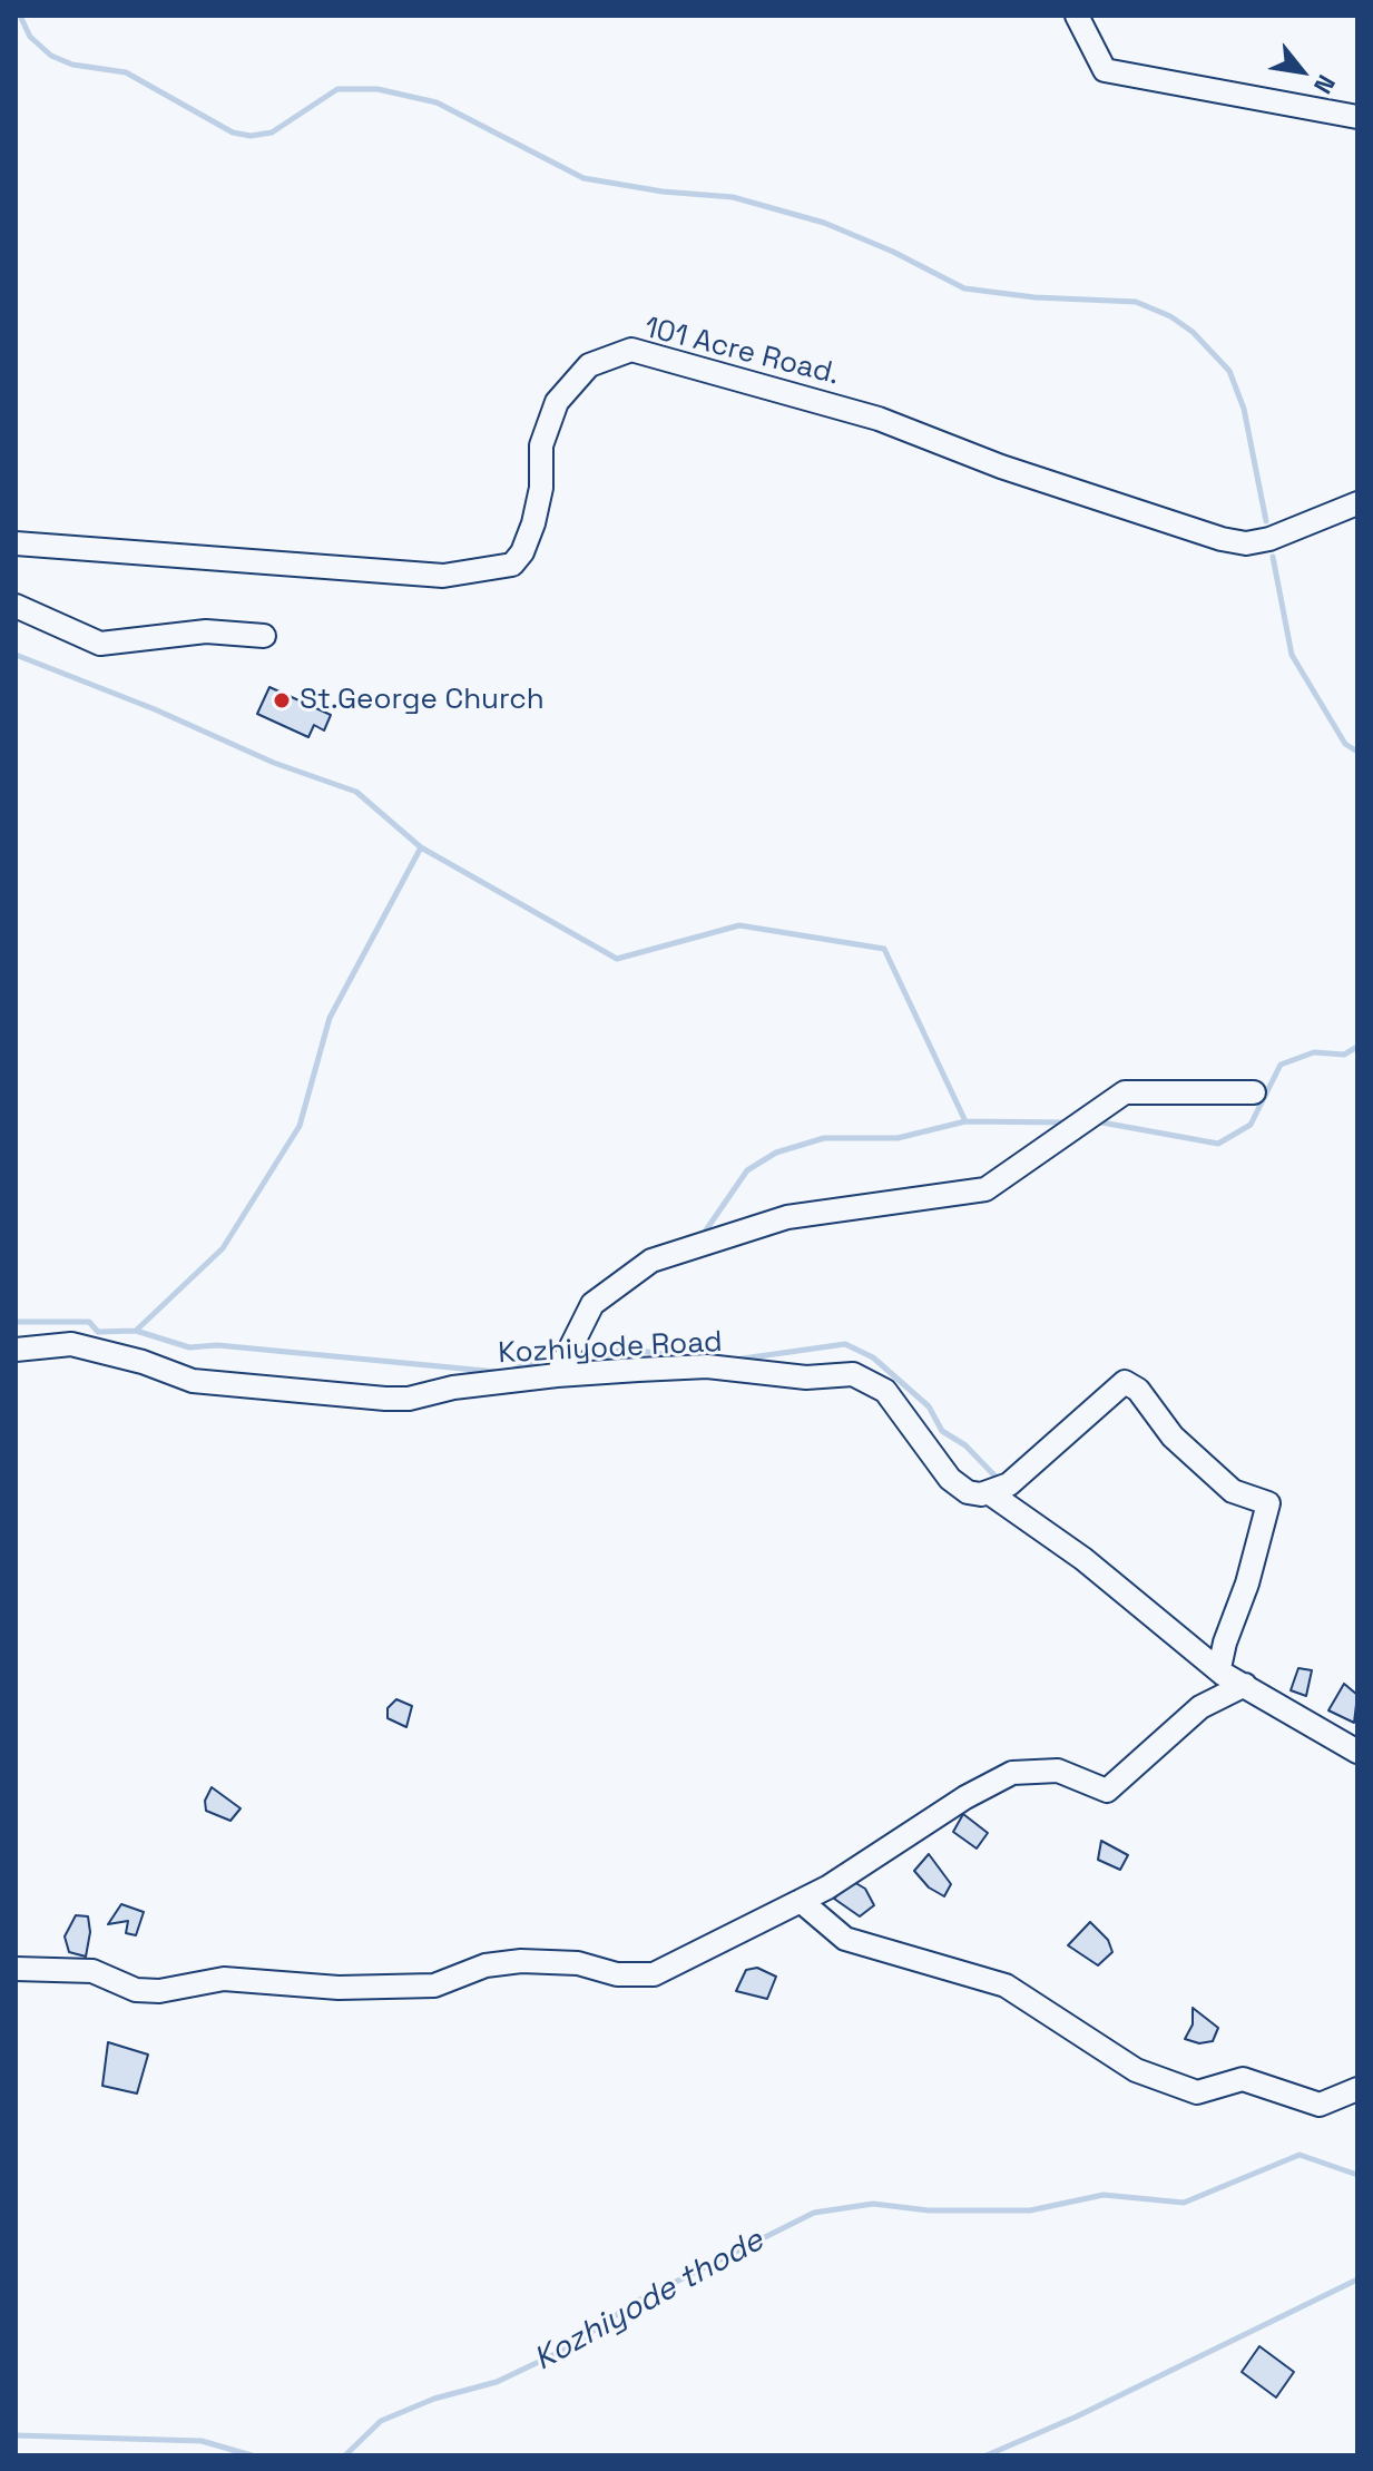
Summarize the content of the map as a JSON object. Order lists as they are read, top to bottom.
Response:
{
  "streets": {
    "street": ["101 Acre Road.", "Kozhiyode Road"]
  },
  "water": ["Kozhiyode thode"],
  "places": ["St.George Church"],
  "north": "bottom right"
}
